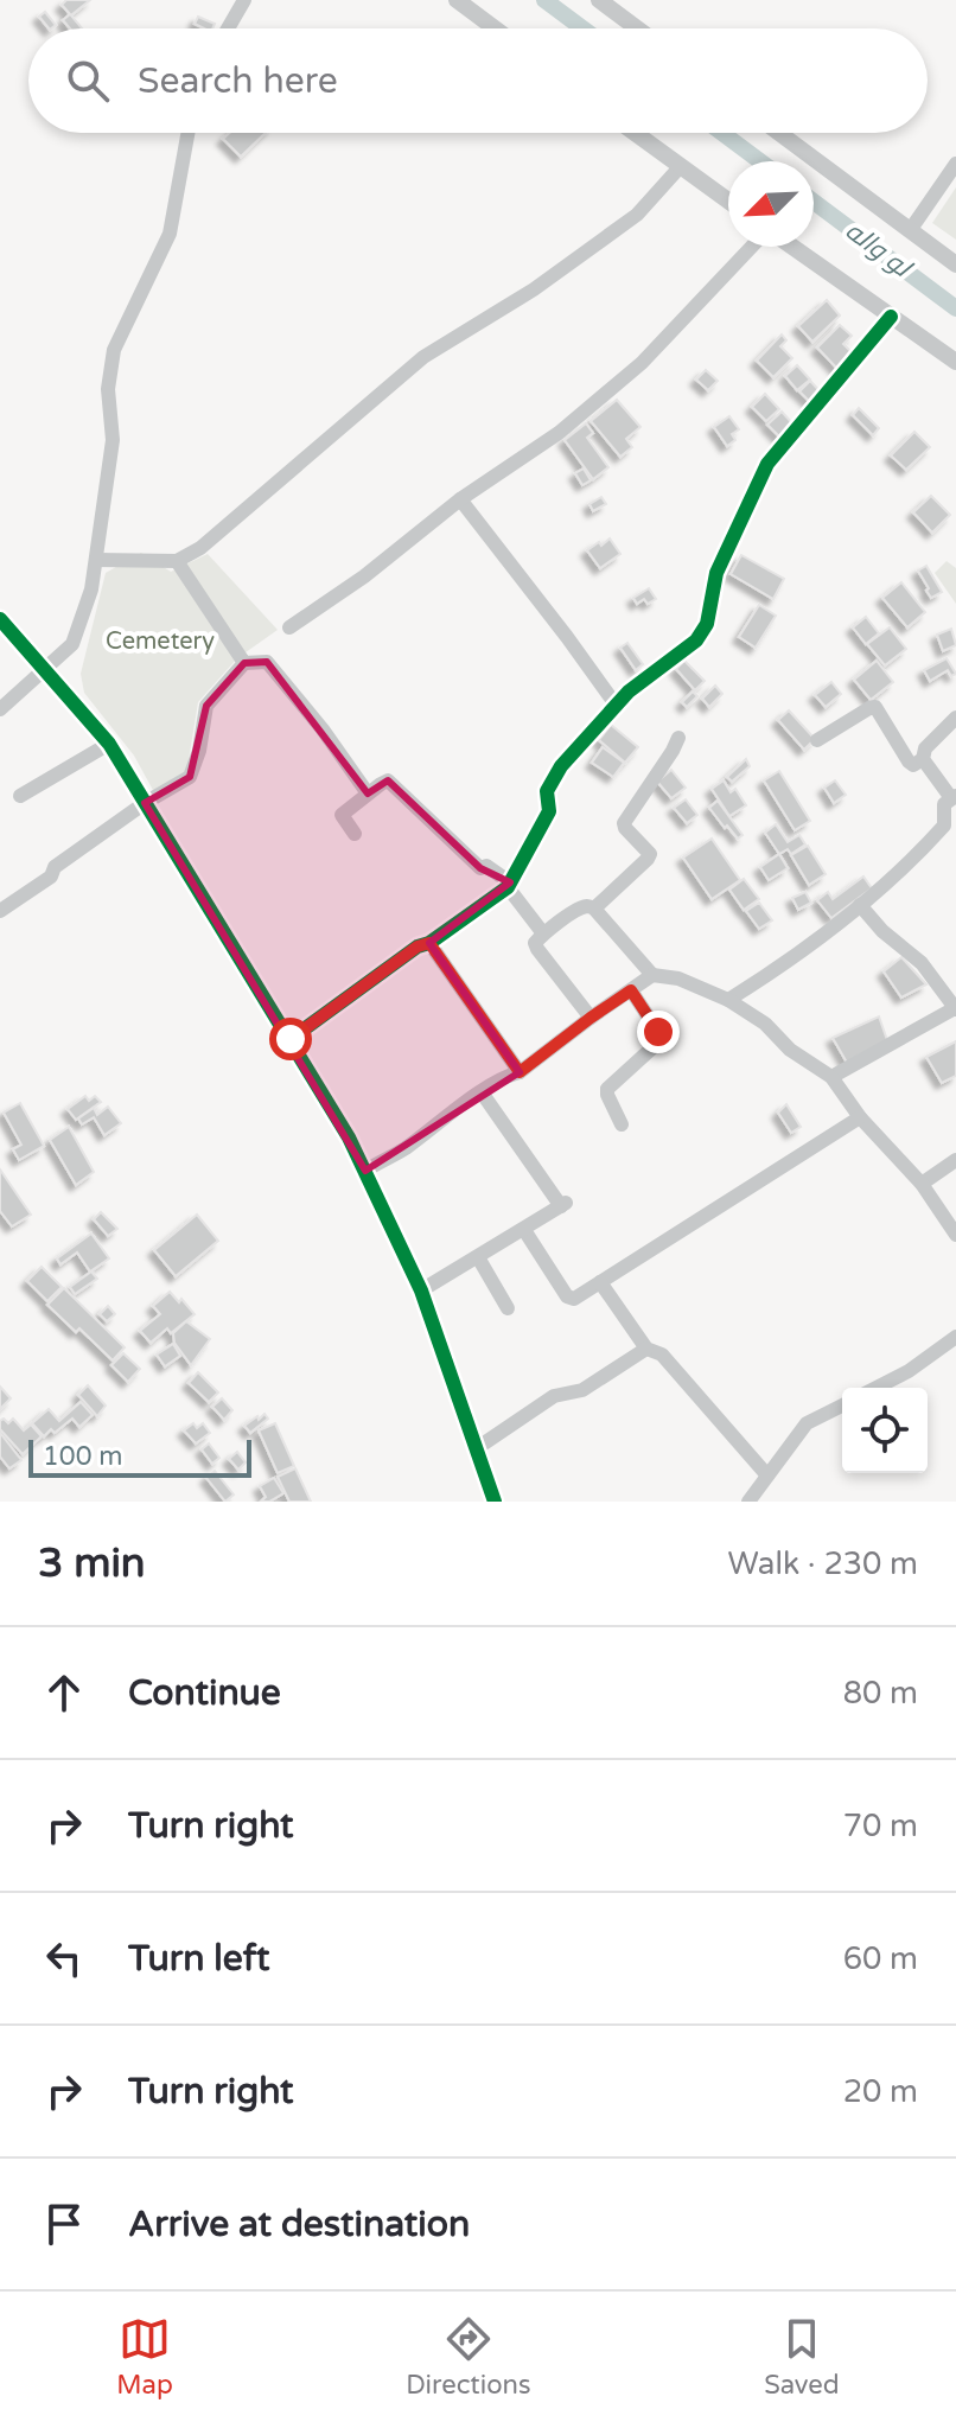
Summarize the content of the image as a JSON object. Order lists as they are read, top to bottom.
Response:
{
  "water": ["لو واله"],
  "parks": ["Cemetery"],
  "scale_bar": "100 m",
  "north": "bottom left",
  "page": {
    "search": "Search here",
    "scale": "100 m",
    "heading": ["3 min", "Walk · 230 m"],
    "list": [
      ["Continue", "80 m"],
      ["Turn right", "70 m"],
      ["Turn left", "60 m"],
      ["Turn right", "20 m"],
      "Arrive at destination"
    ],
    "nav": ["Map", "Directions", "Saved"]
  }
}
